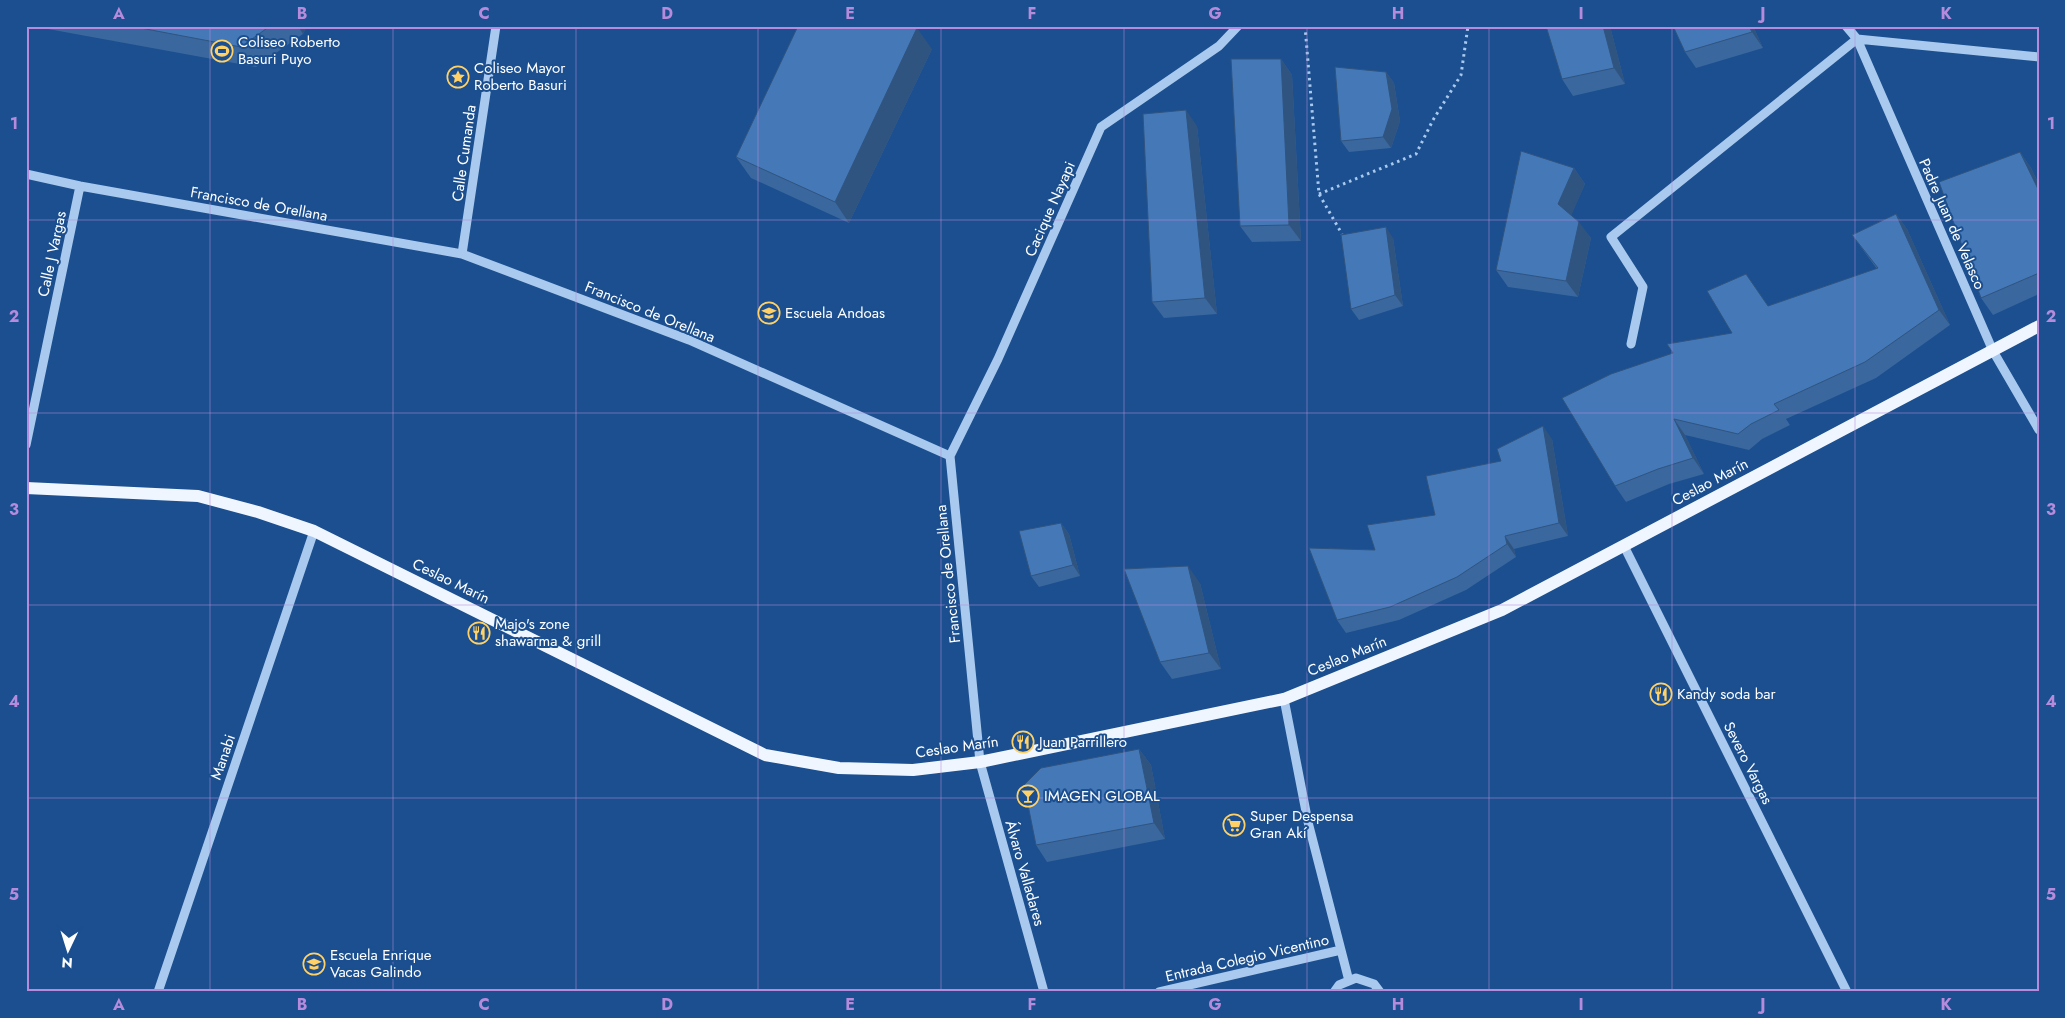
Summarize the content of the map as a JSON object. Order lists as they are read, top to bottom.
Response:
{
  "streets": {
    "main road": ["Ceslao Marín"],
    "street": [
      "Calle Cumanda",
      "Francisco de Orellana",
      "Cacique Nayapi",
      "Padre Juan de Velasco",
      "Calle J Vargas",
      "Manabi",
      "Severo Vargas",
      "Álvaro Valladares",
      "Entrada Colegio Vicentino"
    ]
  },
  "crossings": [
    ["Calle Cumanda", "Francisco de Orellana"],
    ["Francisco de Orellana", "Cacique Nayapi"],
    ["Francisco de Orellana", "Calle J Vargas"],
    ["Francisco de Orellana", "Ceslao Marín"],
    ["Francisco de Orellana", "Álvaro Valladares"],
    ["Padre Juan de Velasco", "Ceslao Marín"],
    ["Ceslao Marín", "Manabi"],
    ["Ceslao Marín", "Severo Vargas"],
    ["Ceslao Marín", "Álvaro Valladares"],
    ["Ceslao Marín", "Entrada Colegio Vicentino"]
  ],
  "places": {
    "sports": ["Coliseo Roberto Basuri Puyo"],
    "place": ["Coliseo Mayor Roberto Basuri"],
    "school or university": ["Escuela Andoas", "Escuela Enrique Vacas Galindo"],
    "restaurant": ["Majo's zone shawarma & grill", "Kandy soda bar", "Juan Parrillero"],
    "bar": ["IMAGEN GLOBAL"],
    "supermarket": ["Super Despensa Gran Akí"]
  },
  "north": "bottom",
  "grid": {
    "columns": [
      "A",
      "B",
      "C",
      "D",
      "E",
      "F",
      "G",
      "H",
      "I",
      "J",
      "K"
    ],
    "rows": [
      "1",
      "2",
      "3",
      "4",
      "5"
    ]
  }
}
